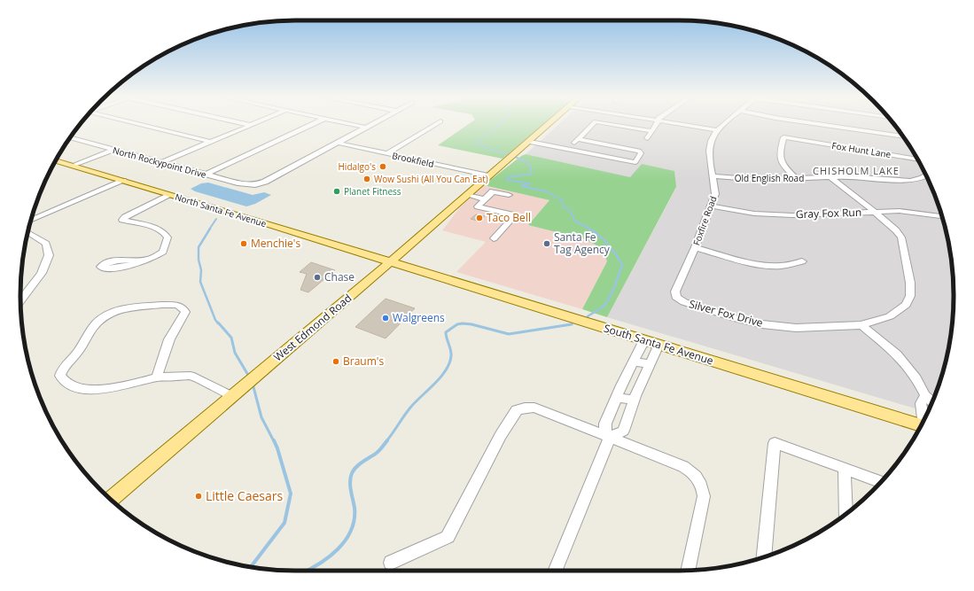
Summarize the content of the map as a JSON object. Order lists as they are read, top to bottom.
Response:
{
  "streets": {
    "main road": ["North Santa Fe Avenue", "West Edmond Road", "South Santa Fe Avenue"],
    "street": [
      "Fox Hunt Lane",
      "Brookfield",
      "North Rockypoint Drive",
      "Old English Road",
      "Gray Fox Run",
      "Foxfire Road",
      "Silver Fox Drive"
    ]
  },
  "crossings": [
    ["Fox Hunt Lane", "Old English Road"],
    ["Brookfield", "North Rockypoint Drive"],
    ["Brookfield", "West Edmond Road"],
    ["Old English Road", "Foxfire Road"],
    ["Old English Road", "Silver Fox Drive"],
    ["North Santa Fe Avenue", "West Edmond Road"],
    ["North Santa Fe Avenue", "South Santa Fe Avenue"],
    ["Gray Fox Run", "Foxfire Road"],
    ["Gray Fox Run", "Silver Fox Drive"],
    ["Foxfire Road", "Silver Fox Drive"],
    ["West Edmond Road", "South Santa Fe Avenue"]
  ],
  "districts": ["CHISHOLM LAKE"],
  "places": [
    "Hidalgo's",
    "Wow Sushi (All You Can Eat)",
    "Planet Fitness",
    "Taco Bell",
    "Menchie's",
    "Santa Fe Tag Agency",
    "Chase",
    "Walgreens",
    "Braum's",
    "Little Caesars"
  ]
}
